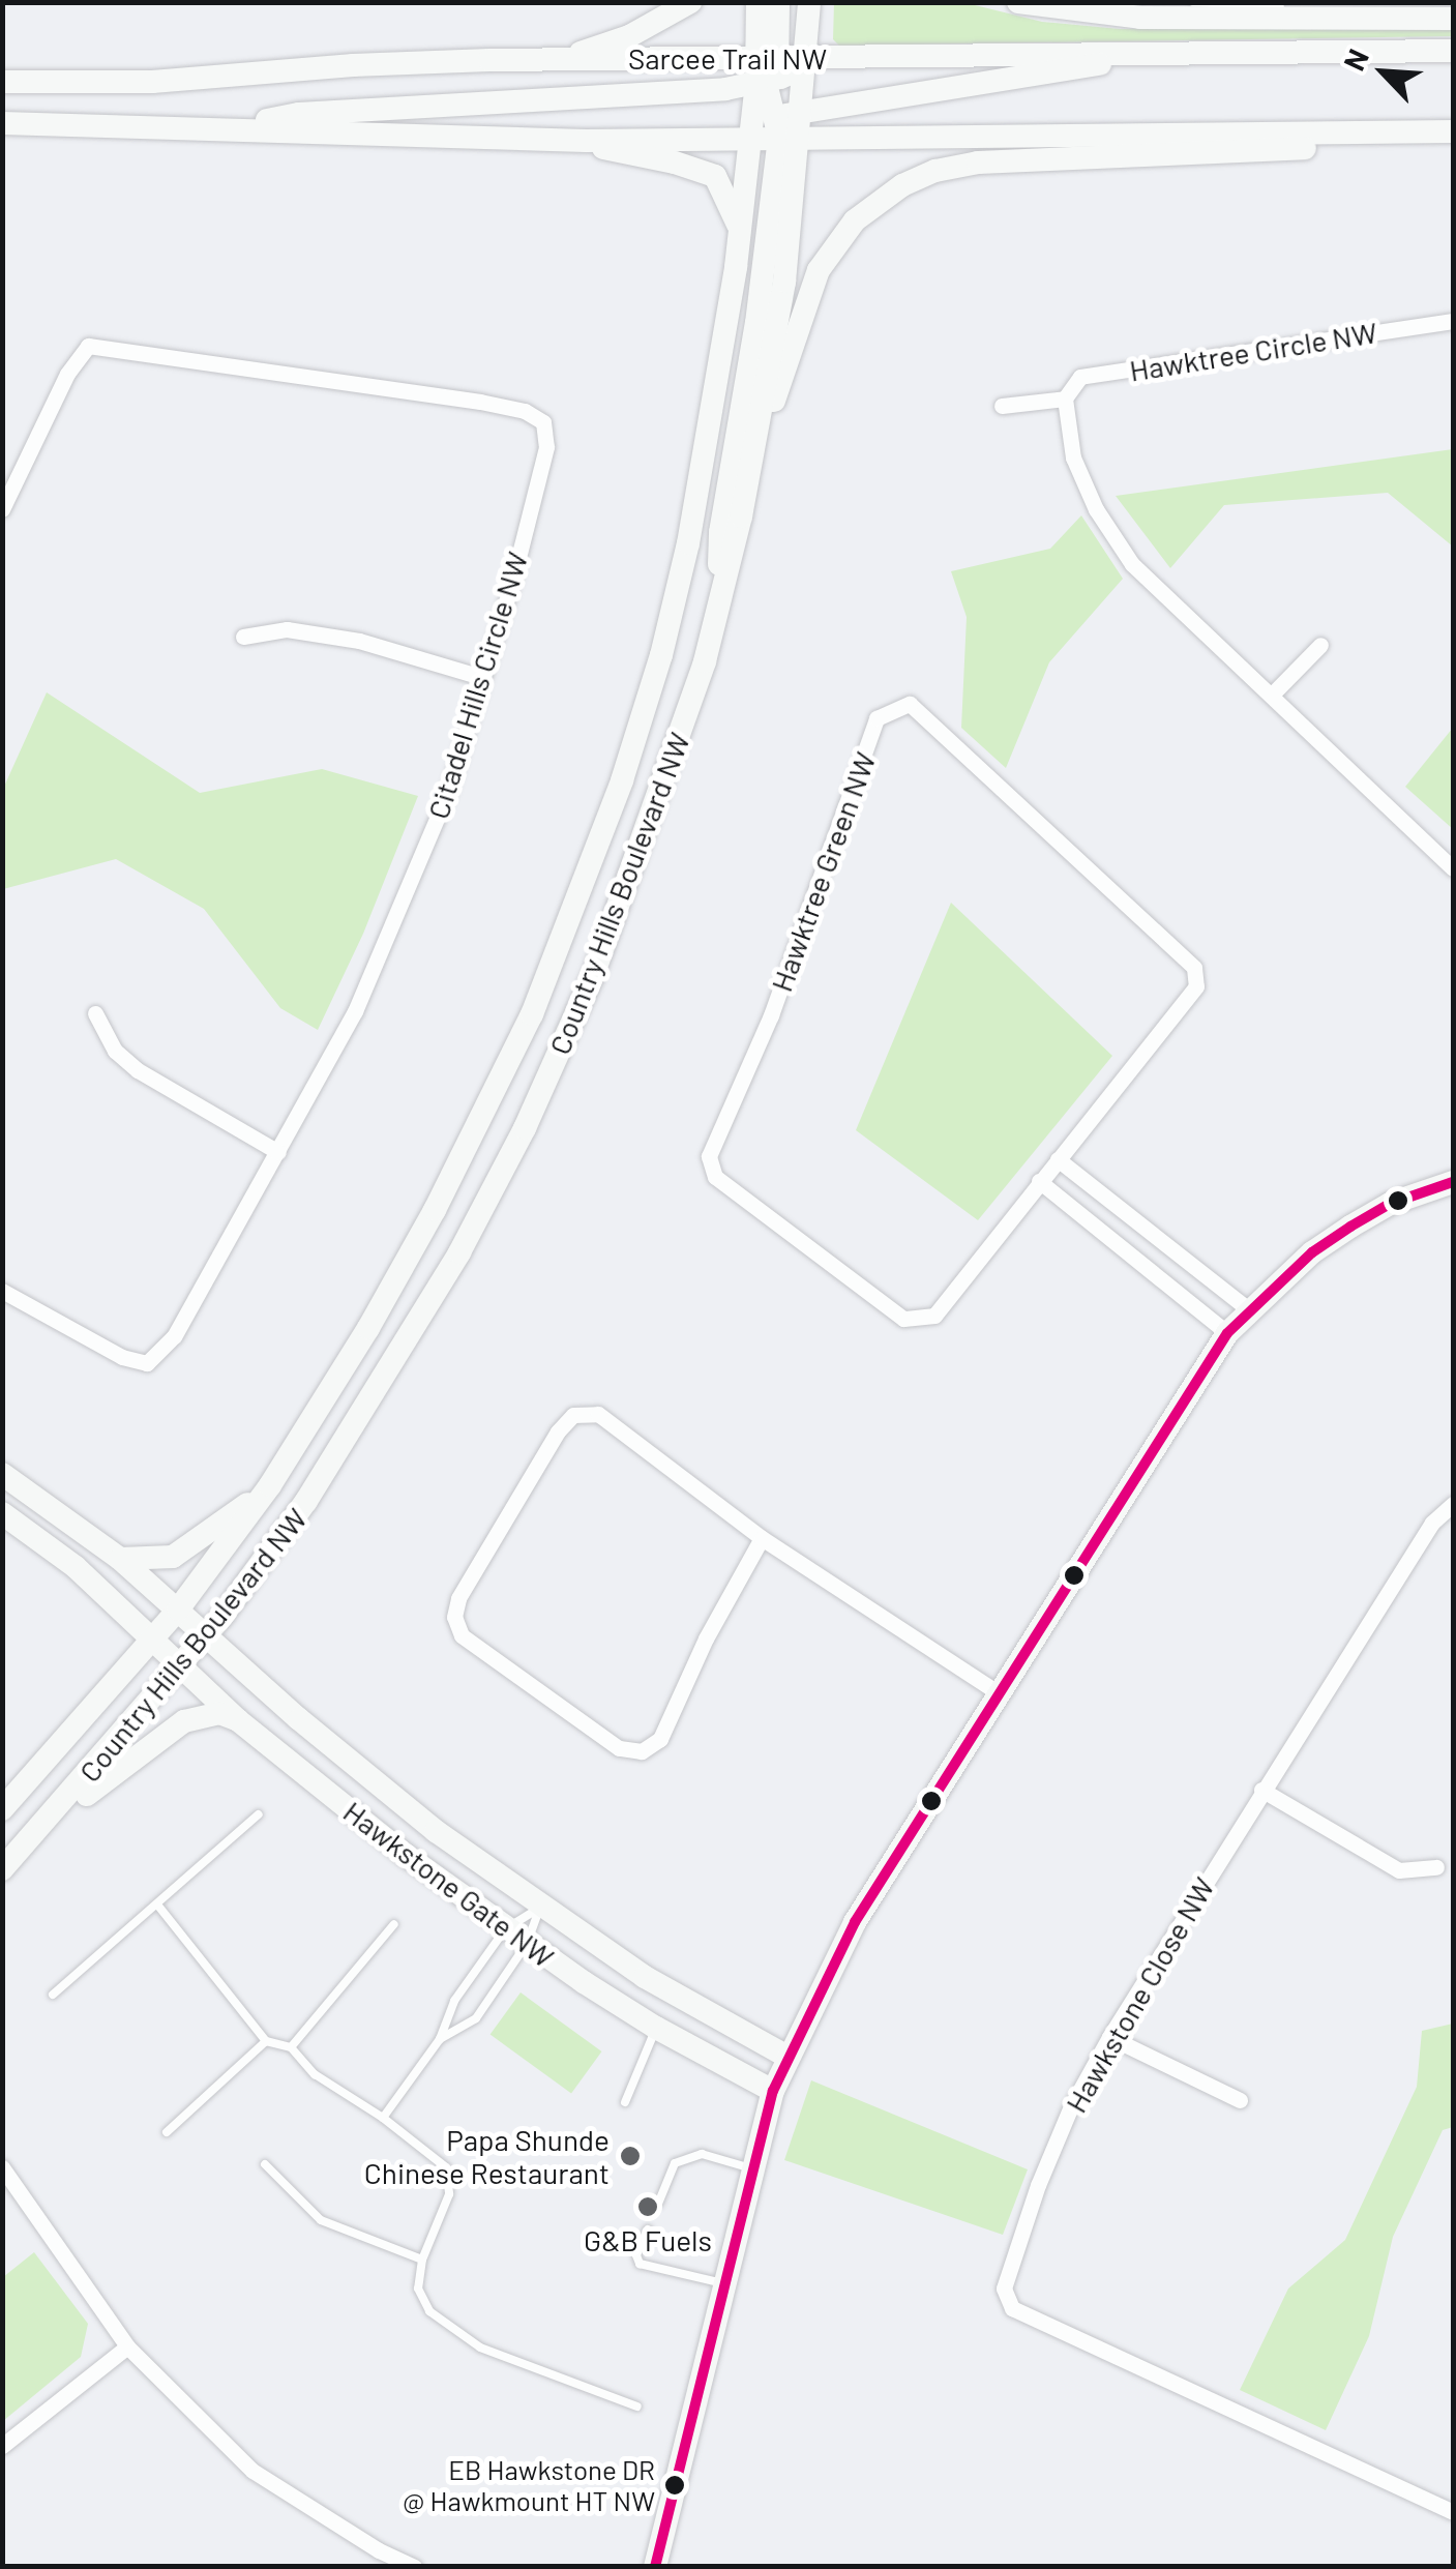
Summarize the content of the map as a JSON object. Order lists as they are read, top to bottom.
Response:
{
  "streets": {
    "main road": ["Sarcee Trail NW", "Country Hills Boulevard NW", "Hawkstone Gate NW"],
    "street": [
      "Hawktree Circle NW",
      "Citadel Hills Circle NW",
      "Hawktree Green NW",
      "Hawkstone Close NW"
    ]
  },
  "crossings": [
    ["Sarcee Trail NW", "Country Hills Boulevard NW"],
    ["Country Hills Boulevard NW", "Hawkstone Gate NW"]
  ],
  "places": ["Papa Shunde Chinese Restaurant", "G&B Fuels", "EB Hawkstone DR @ Hawkmount HT NW"],
  "north": "top left"
}
